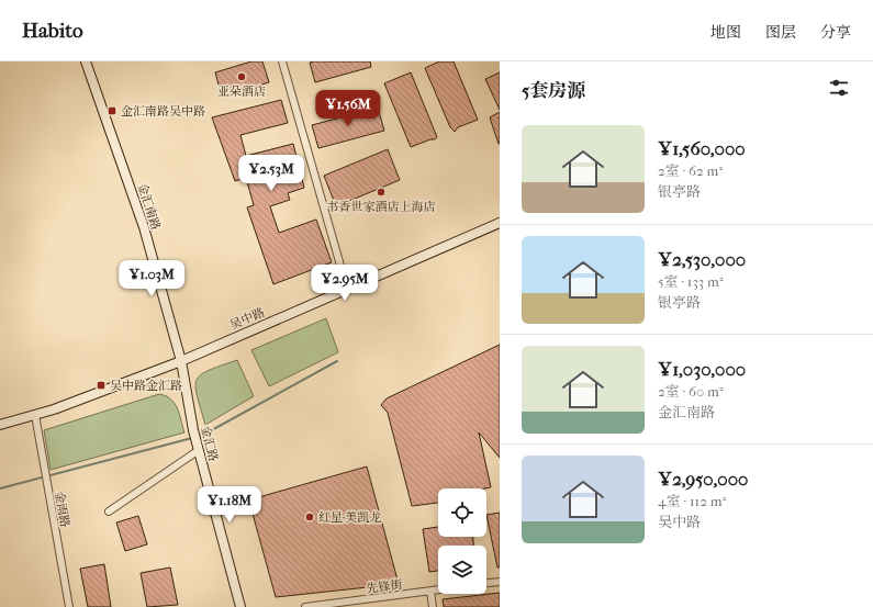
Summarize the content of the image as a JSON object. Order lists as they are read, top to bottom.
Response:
{
  "streets": {
    "street": [
      "金汇南路",
      "吴中路",
      "金汇路",
      "金雨路",
      "先锋街"
    ]
  },
  "crossings": [
    ["金汇南路", "吴中路"],
    ["金汇南路", "金汇路"],
    ["吴中路", "金汇路"],
    ["吴中路", "金雨路"]
  ],
  "places": {
    "other": ["亚朵酒店", "书香世家酒店上海店", "红星·美凯龙"],
    "transit": ["金汇南路吴中路", "吴中路金汇路"]
  },
  "page": {
    "header": "Habito",
    "nav": ["地图", "图层", "分享"],
    "heading": "5套房源",
    "price": [
      "¥1.56M",
      "¥2.53M",
      "¥1.03M",
      "¥2.95M",
      "¥1.18M"
    ],
    "list": [
      {
        "name": "¥1,560,000",
        "note": "2室 · 62 m² · 银亭路"
      },
      {
        "name": "¥2,530,000",
        "note": "5室 · 133 m² · 银亭路"
      },
      {
        "name": "¥1,030,000",
        "note": "2室 · 60 m² · 金汇南路"
      },
      {
        "name": "¥2,950,000",
        "note": "4室 · 112 m² · 吴中路"
      }
    ]
  }
}
